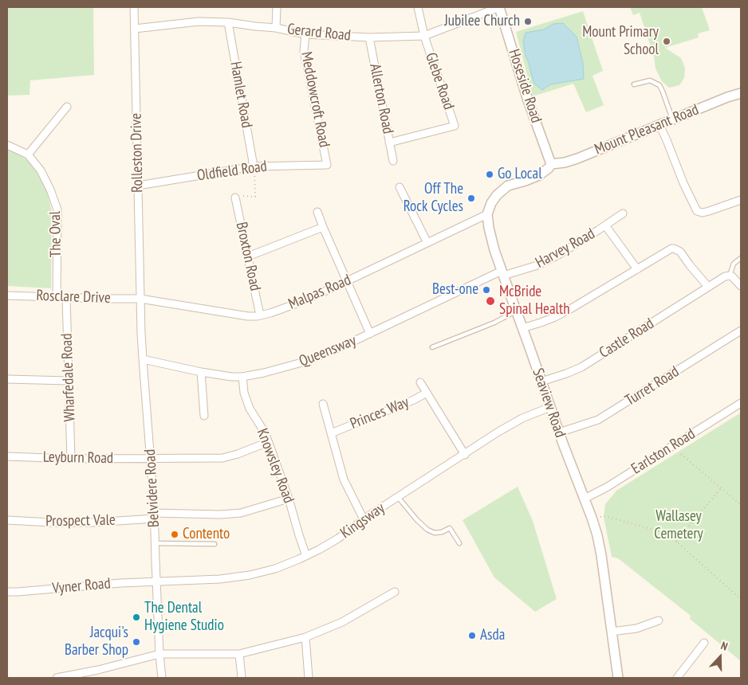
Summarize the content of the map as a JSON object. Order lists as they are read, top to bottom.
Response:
{
  "streets": {
    "street": [
      "Gerard Road",
      "Glebe Road",
      "Hoseside Road",
      "Hamlet Road",
      "Allerton Road",
      "Meddowcroft Road",
      "Mount Pleasant Road",
      "Rolleston Drive",
      "Oldfield Road",
      "The Oval",
      "Harvey Road",
      "Broxton Road",
      "Malpas Road",
      "Rosclare Drive",
      "Castle Road",
      "Queensway",
      "Wharfedale Road",
      "Turret Road",
      "Seaview Road",
      "Princes Way",
      "Earlston Road",
      "Leyburn Road",
      "Knowsley Road",
      "Belvidere Road",
      "Prospect Vale",
      "Kingsway",
      "Vyner Road"
    ]
  },
  "crossings": [
    ["Gerard Road", "Glebe Road"],
    ["Gerard Road", "Hoseside Road"],
    ["Gerard Road", "Hamlet Road"],
    ["Gerard Road", "Allerton Road"],
    ["Gerard Road", "Meddowcroft Road"],
    ["Gerard Road", "Rolleston Drive"],
    ["Glebe Road", "Allerton Road"],
    ["Hoseside Road", "Mount Pleasant Road"],
    ["Hamlet Road", "Oldfield Road"],
    ["Meddowcroft Road", "Oldfield Road"],
    ["Rolleston Drive", "Oldfield Road"],
    ["Rolleston Drive", "Malpas Road"],
    ["Rolleston Drive", "Rosclare Drive"],
    ["Rolleston Drive", "Belvidere Road"],
    ["The Oval", "Rosclare Drive"],
    ["Harvey Road", "Queensway"],
    ["Harvey Road", "Seaview Road"],
    ["Broxton Road", "Malpas Road"],
    ["Malpas Road", "Rosclare Drive"],
    ["Malpas Road", "Seaview Road"],
    ["Malpas Road", "Belvidere Road"],
    ["Rosclare Drive", "Wharfedale Road"],
    ["Rosclare Drive", "Belvidere Road"],
    ["Castle Road", "Seaview Road"],
    ["Queensway", "Seaview Road"],
    ["Queensway", "Knowsley Road"],
    ["Queensway", "Belvidere Road"],
    ["Wharfedale Road", "Leyburn Road"],
    ["Turret Road", "Seaview Road"],
    ["Seaview Road", "Earlston Road"],
    ["Seaview Road", "Kingsway"],
    ["Princes Way", "Kingsway"],
    ["Leyburn Road", "Knowsley Road"],
    ["Leyburn Road", "Belvidere Road"],
    ["Knowsley Road", "Prospect Vale"],
    ["Knowsley Road", "Kingsway"],
    ["Belvidere Road", "Prospect Vale"],
    ["Belvidere Road", "Kingsway"],
    ["Belvidere Road", "Vyner Road"],
    ["Kingsway", "Vyner Road"]
  ],
  "parks": ["Wallasey Cemetery"],
  "places": [
    "Jubilee Church",
    "Mount Primary School",
    "Go Local",
    "Off The Rock Cycles",
    "Best-one",
    "McBride Spinal Health",
    "Contento",
    "The Dental Hygiene Studio",
    "Asda",
    "Jacqui's Barber Shop"
  ],
  "north": "top"
}
